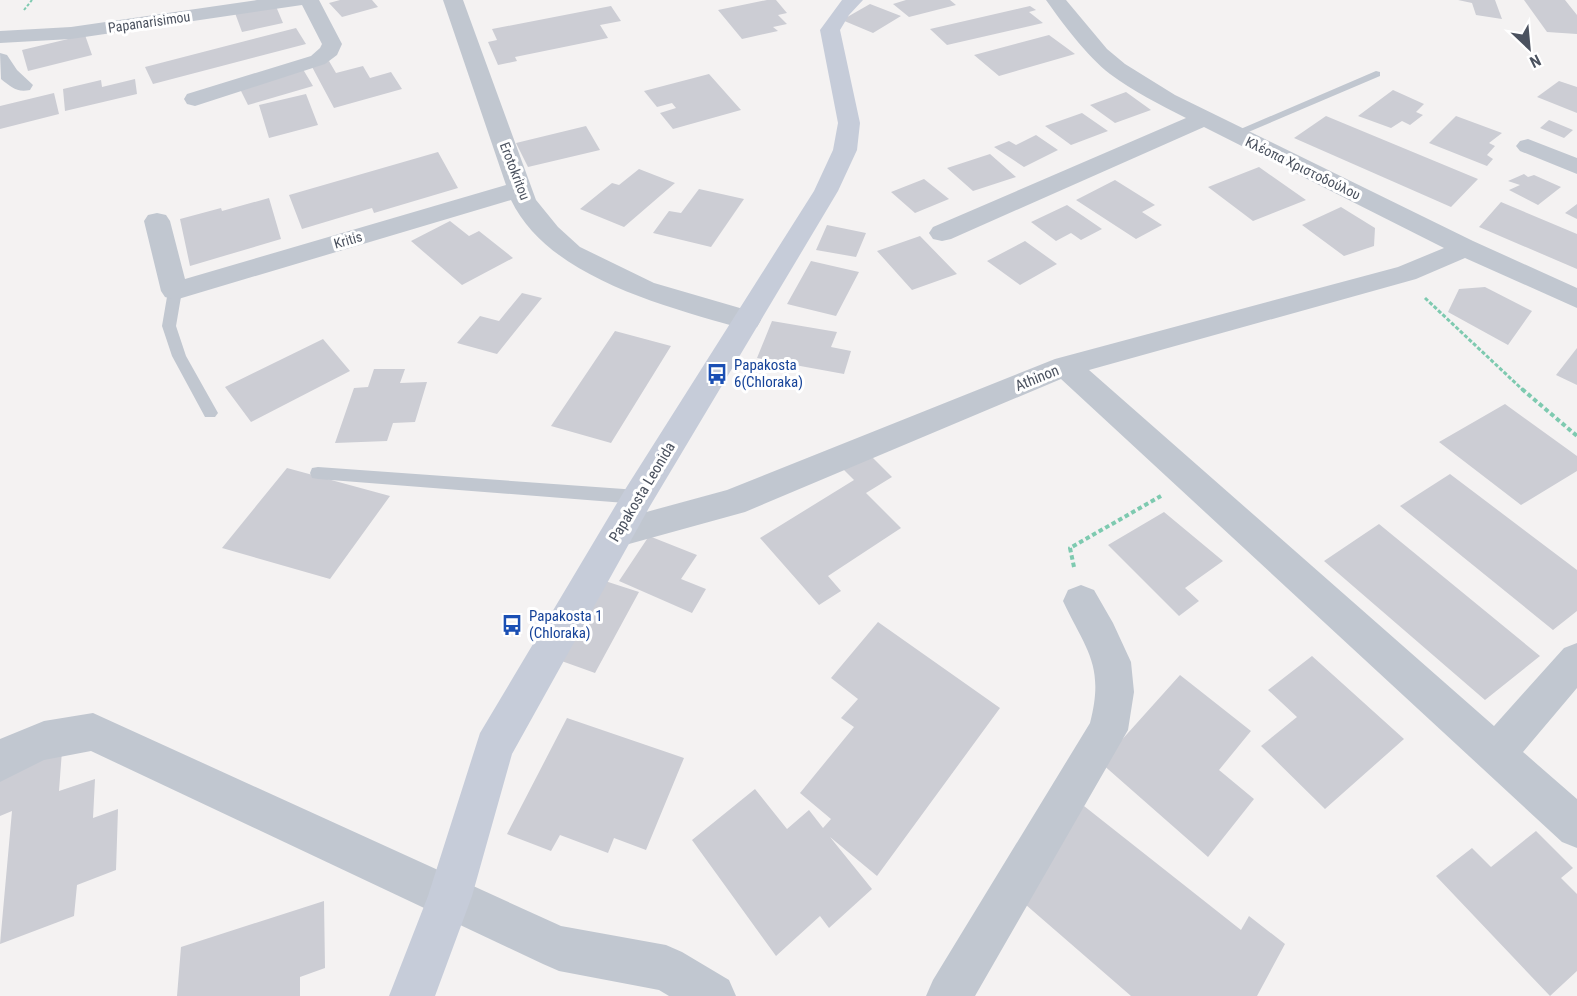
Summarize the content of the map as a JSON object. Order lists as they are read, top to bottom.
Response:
{
  "streets": {
    "main road": ["Papakosta Leonida"],
    "street": [
      "Papanarisimou",
      "Κλέοπα Χριστοδούλου",
      "Erotokritou",
      "Kritis",
      "Athinon"
    ]
  },
  "crossings": [
    ["Κλέοπα Χριστοδούλου", "Athinon"],
    ["Erotokritou", "Kritis"],
    ["Erotokritou", "Papakosta Leonida"],
    ["Athinon", "Papakosta Leonida"]
  ],
  "places": {
    "bus stop": ["Papakosta 6(Chloraka)", "Papakosta 1 (Chloraka)"]
  },
  "north": "bottom right"
}
